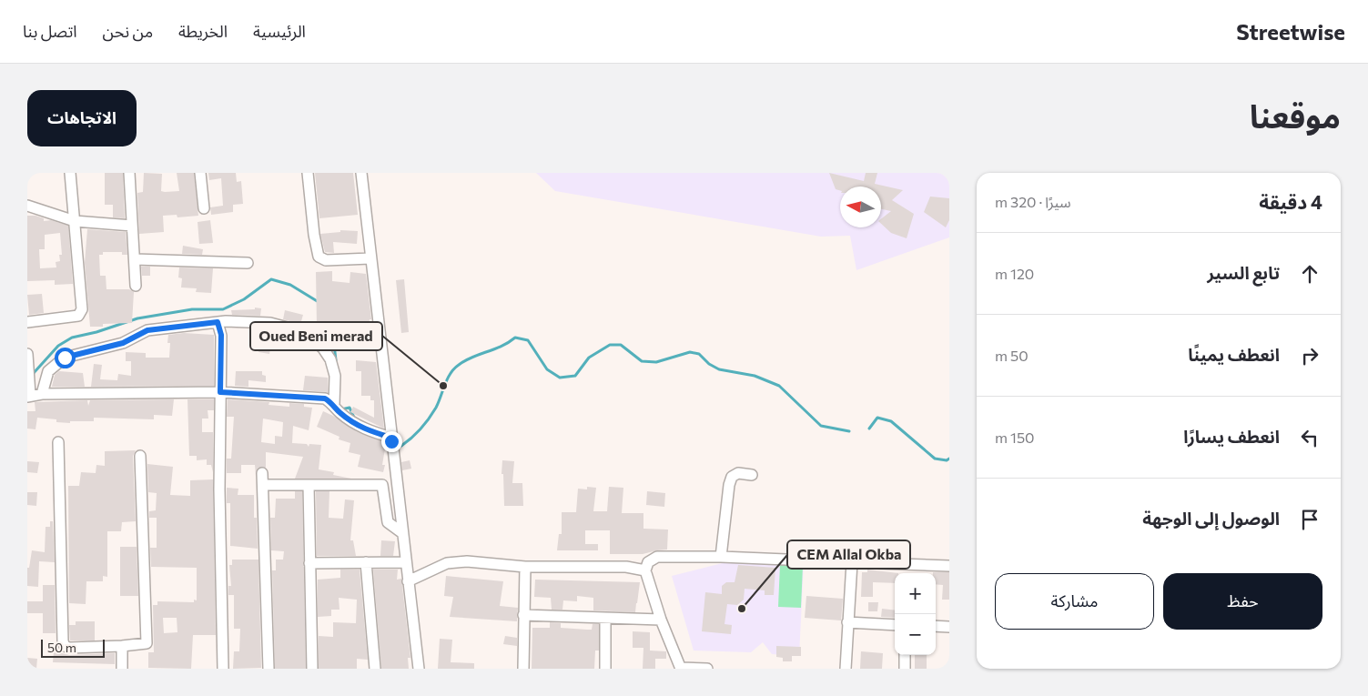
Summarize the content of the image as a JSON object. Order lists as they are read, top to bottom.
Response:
{
  "places": ["Oued Beni merad", "CEM Allal Okba"],
  "scale_bar": "50 m",
  "north": "left",
  "page": {
    "header": "Streetwise",
    "nav": [
      "الرئيسية",
      "الخريطة",
      "من نحن",
      "اتصل بنا"
    ],
    "title": "موقعنا",
    "buttons": [
      "الاتجاهات",
      ["حفظ", "مشاركة"]
    ],
    "heading": ["4 دقيقة", "سيرًا · 320 m"],
    "list": [
      ["تابع السير", "120 m"],
      ["انعطف يمينًا", "50 m"],
      ["انعطف يسارًا", "150 m"],
      "الوصول إلى الوجهة"
    ],
    "map_buttons": ["+", "−"],
    "scale": "50 m"
  }
}
